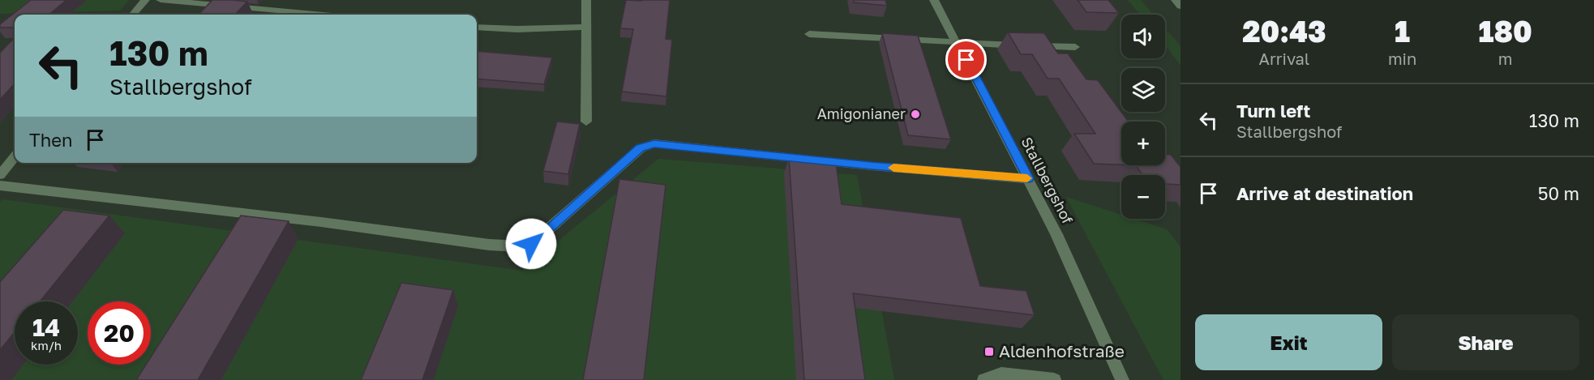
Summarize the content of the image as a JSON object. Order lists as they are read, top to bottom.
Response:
{
  "streets": {
    "street": ["Stallbergshof"]
  },
  "places": {
    "other": ["Amigonianer"],
    "transit": ["Aldenhofstraße"]
  },
  "page": {
    "eta": [
      "20:43",
      "Arrival",
      "1",
      "min",
      "180",
      "m"
    ],
    "map_buttons": ["+", "−"],
    "turn": ["130 m", "Stallbergshof"],
    "list": [
      {
        "name": "Turn left",
        "note": "Stallbergshof",
        "value": "130 m"
      },
      {
        "name": "Arrive at destination",
        "value": "50 m"
      }
    ],
    "then": "Then",
    "speed": "14 km/h",
    "limit": "20",
    "buttons": ["Exit", "Share"]
  }
}
